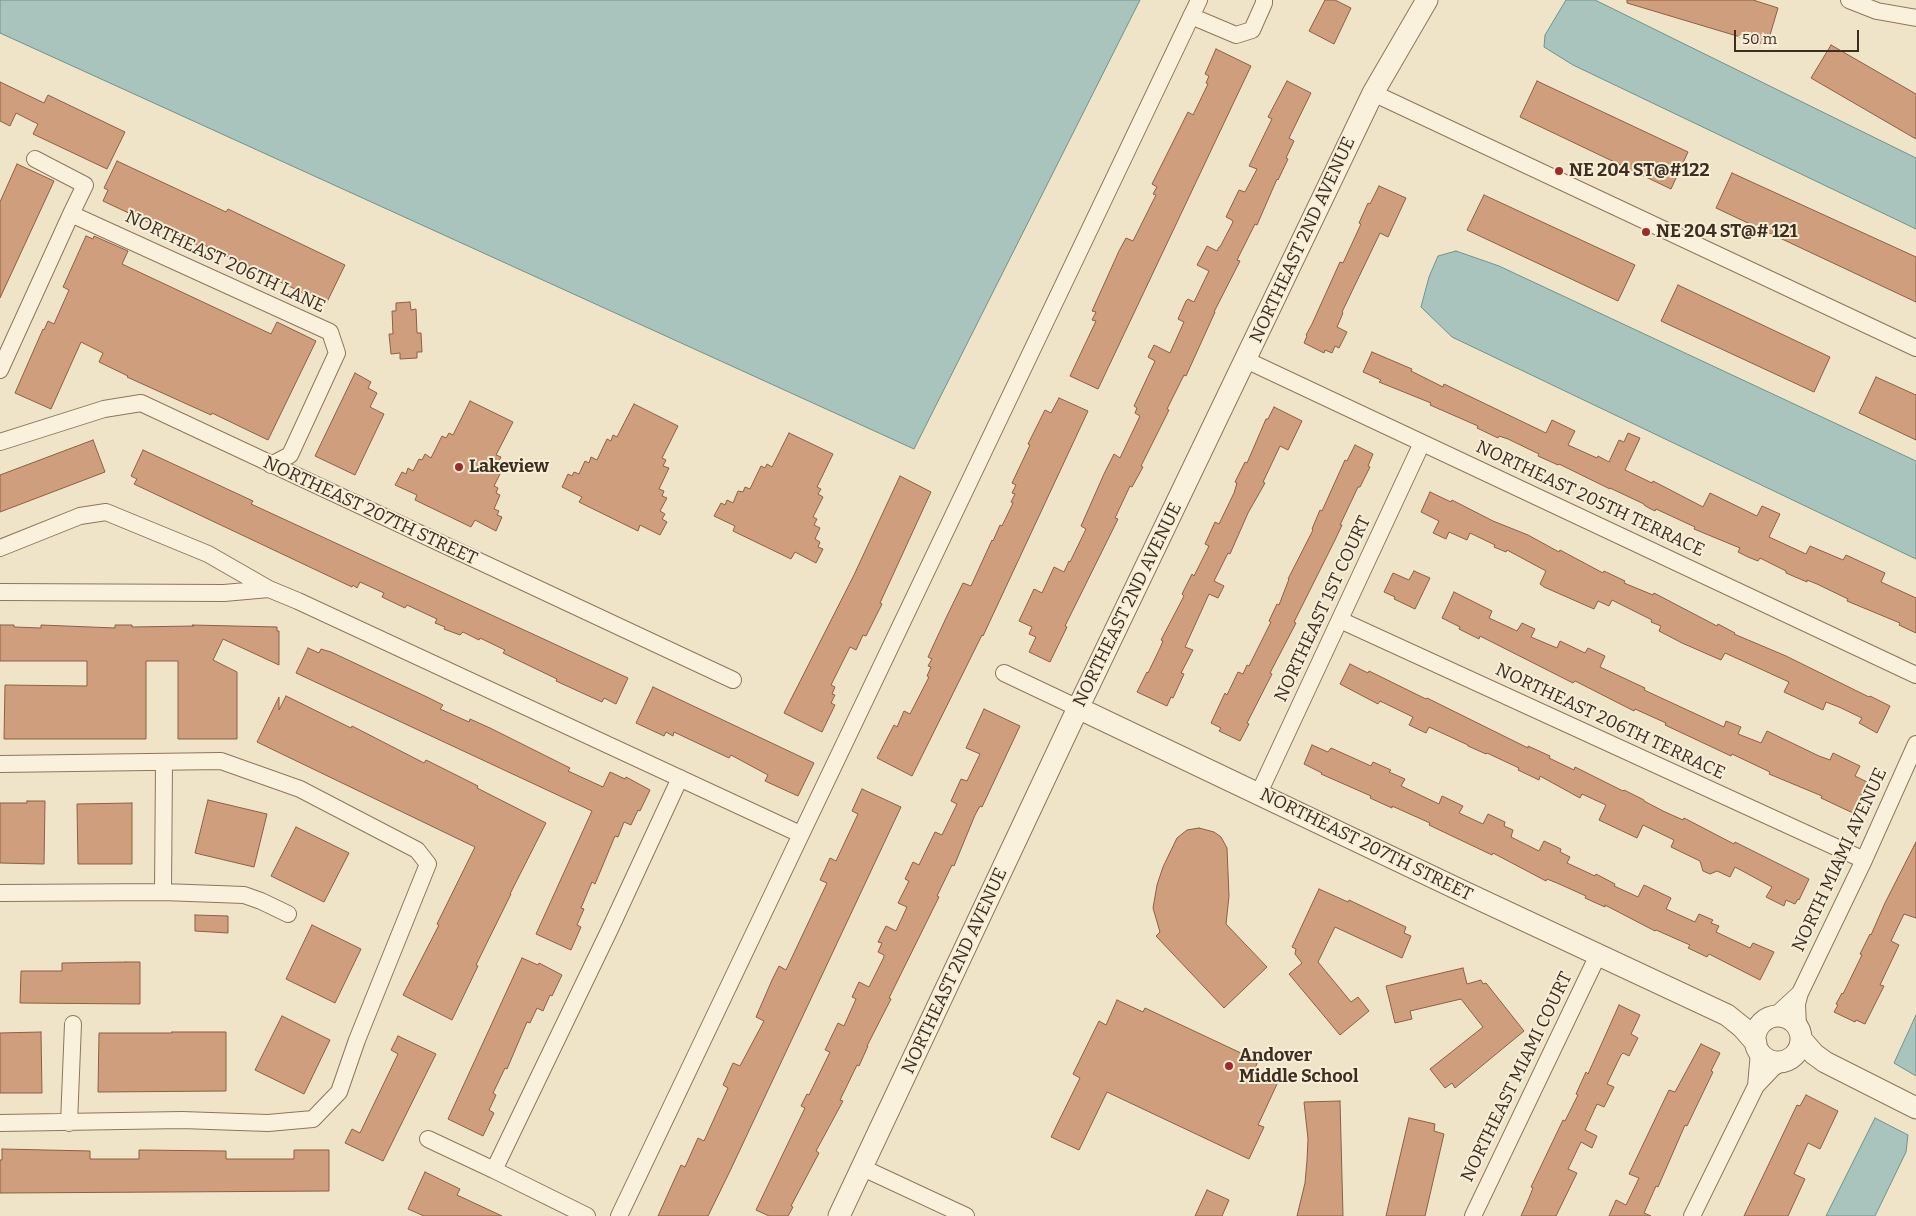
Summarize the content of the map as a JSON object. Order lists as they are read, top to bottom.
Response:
{
  "streets": {
    "street": [
      "NORTHEAST 2ND AVENUE",
      "NORTHEAST 206TH LANE",
      "NORTHEAST 205TH TERRACE",
      "NORTHEAST 207TH STREET",
      "NORTHEAST 1ST COURT",
      "NORTHEAST 206TH TERRACE",
      "NORTH MIAMI AVENUE",
      "NORTHEAST MIAMI COURT"
    ]
  },
  "crossings": [
    ["NORTHEAST 2ND AVENUE", "NORTHEAST 205TH TERRACE"],
    ["NORTHEAST 2ND AVENUE", "NORTHEAST 207TH STREET"],
    ["NORTHEAST 206TH LANE", "NORTHEAST 207TH STREET"],
    ["NORTHEAST 205TH TERRACE", "NORTHEAST 1ST COURT"],
    ["NORTHEAST 207TH STREET", "NORTHEAST 1ST COURT"],
    ["NORTHEAST 207TH STREET", "NORTH MIAMI AVENUE"],
    ["NORTHEAST 207TH STREET", "NORTHEAST MIAMI COURT"],
    ["NORTHEAST 1ST COURT", "NORTHEAST 206TH TERRACE"],
    ["NORTHEAST 206TH TERRACE", "NORTH MIAMI AVENUE"]
  ],
  "places": [
    "NE 204 ST@#122",
    "NE 204 ST@# 121",
    "Lakeview",
    "Andover Middle School"
  ],
  "scale_bar": "50 m"
}
